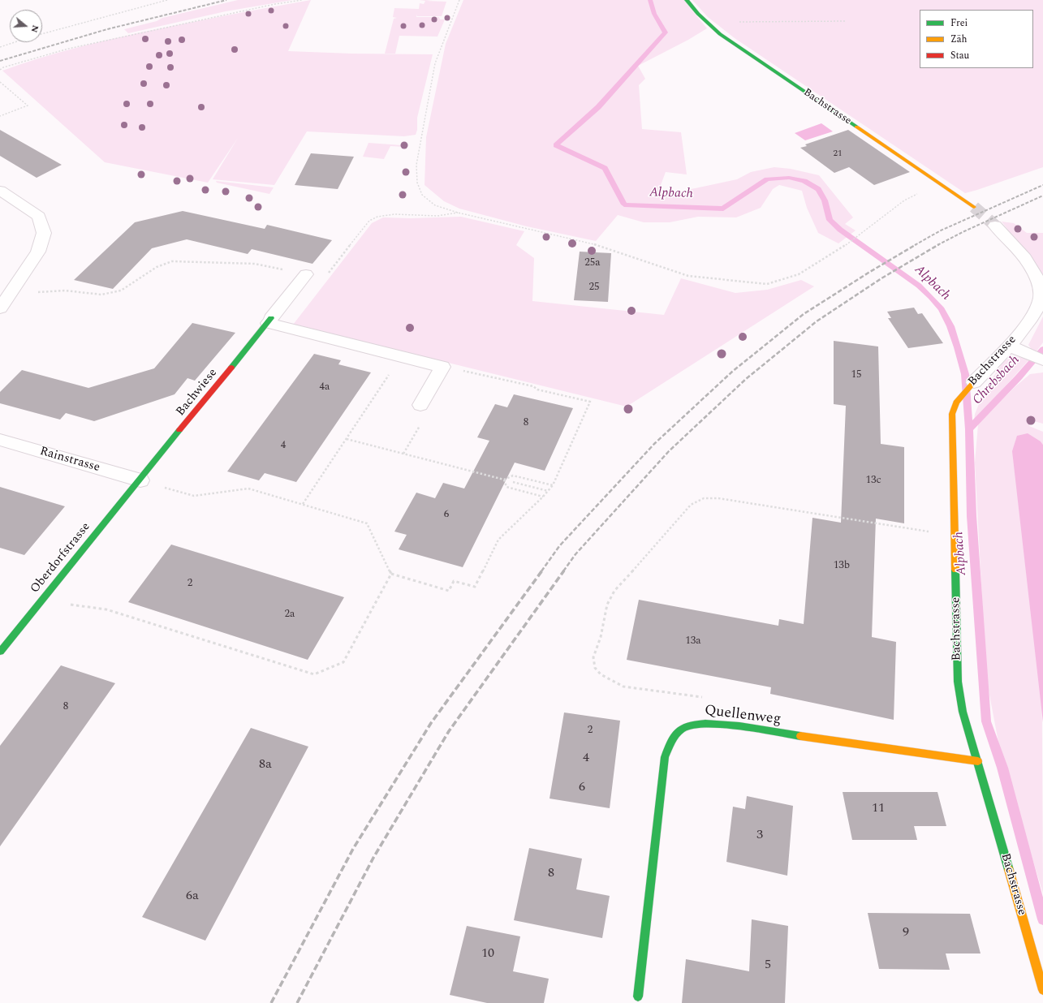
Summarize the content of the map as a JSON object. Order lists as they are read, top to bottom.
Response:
{
  "streets": {
    "street": [
      "Bachstrasse",
      "Bachwiese",
      "Rainstrasse",
      "Oberdorfstrasse",
      "Quellenweg"
    ]
  },
  "crossings": [
    ["Bachstrasse", "Quellenweg"],
    ["Bachwiese", "Rainstrasse"],
    ["Bachwiese", "Oberdorfstrasse"],
    ["Rainstrasse", "Oberdorfstrasse"]
  ],
  "water": ["Alpbach", "Chrebsbach"],
  "house_numbers": [
    "21",
    "25a",
    "25",
    "15",
    "4a",
    "8",
    "4",
    "13c",
    "6",
    "13b",
    "2",
    "2a",
    "13a",
    "8",
    "2",
    "4",
    "8a",
    "6",
    "11",
    "3",
    "8",
    "6a",
    "9",
    "10",
    "5"
  ],
  "legend": ["Frei", "Zäh", "Stau"],
  "north": "right"
}
